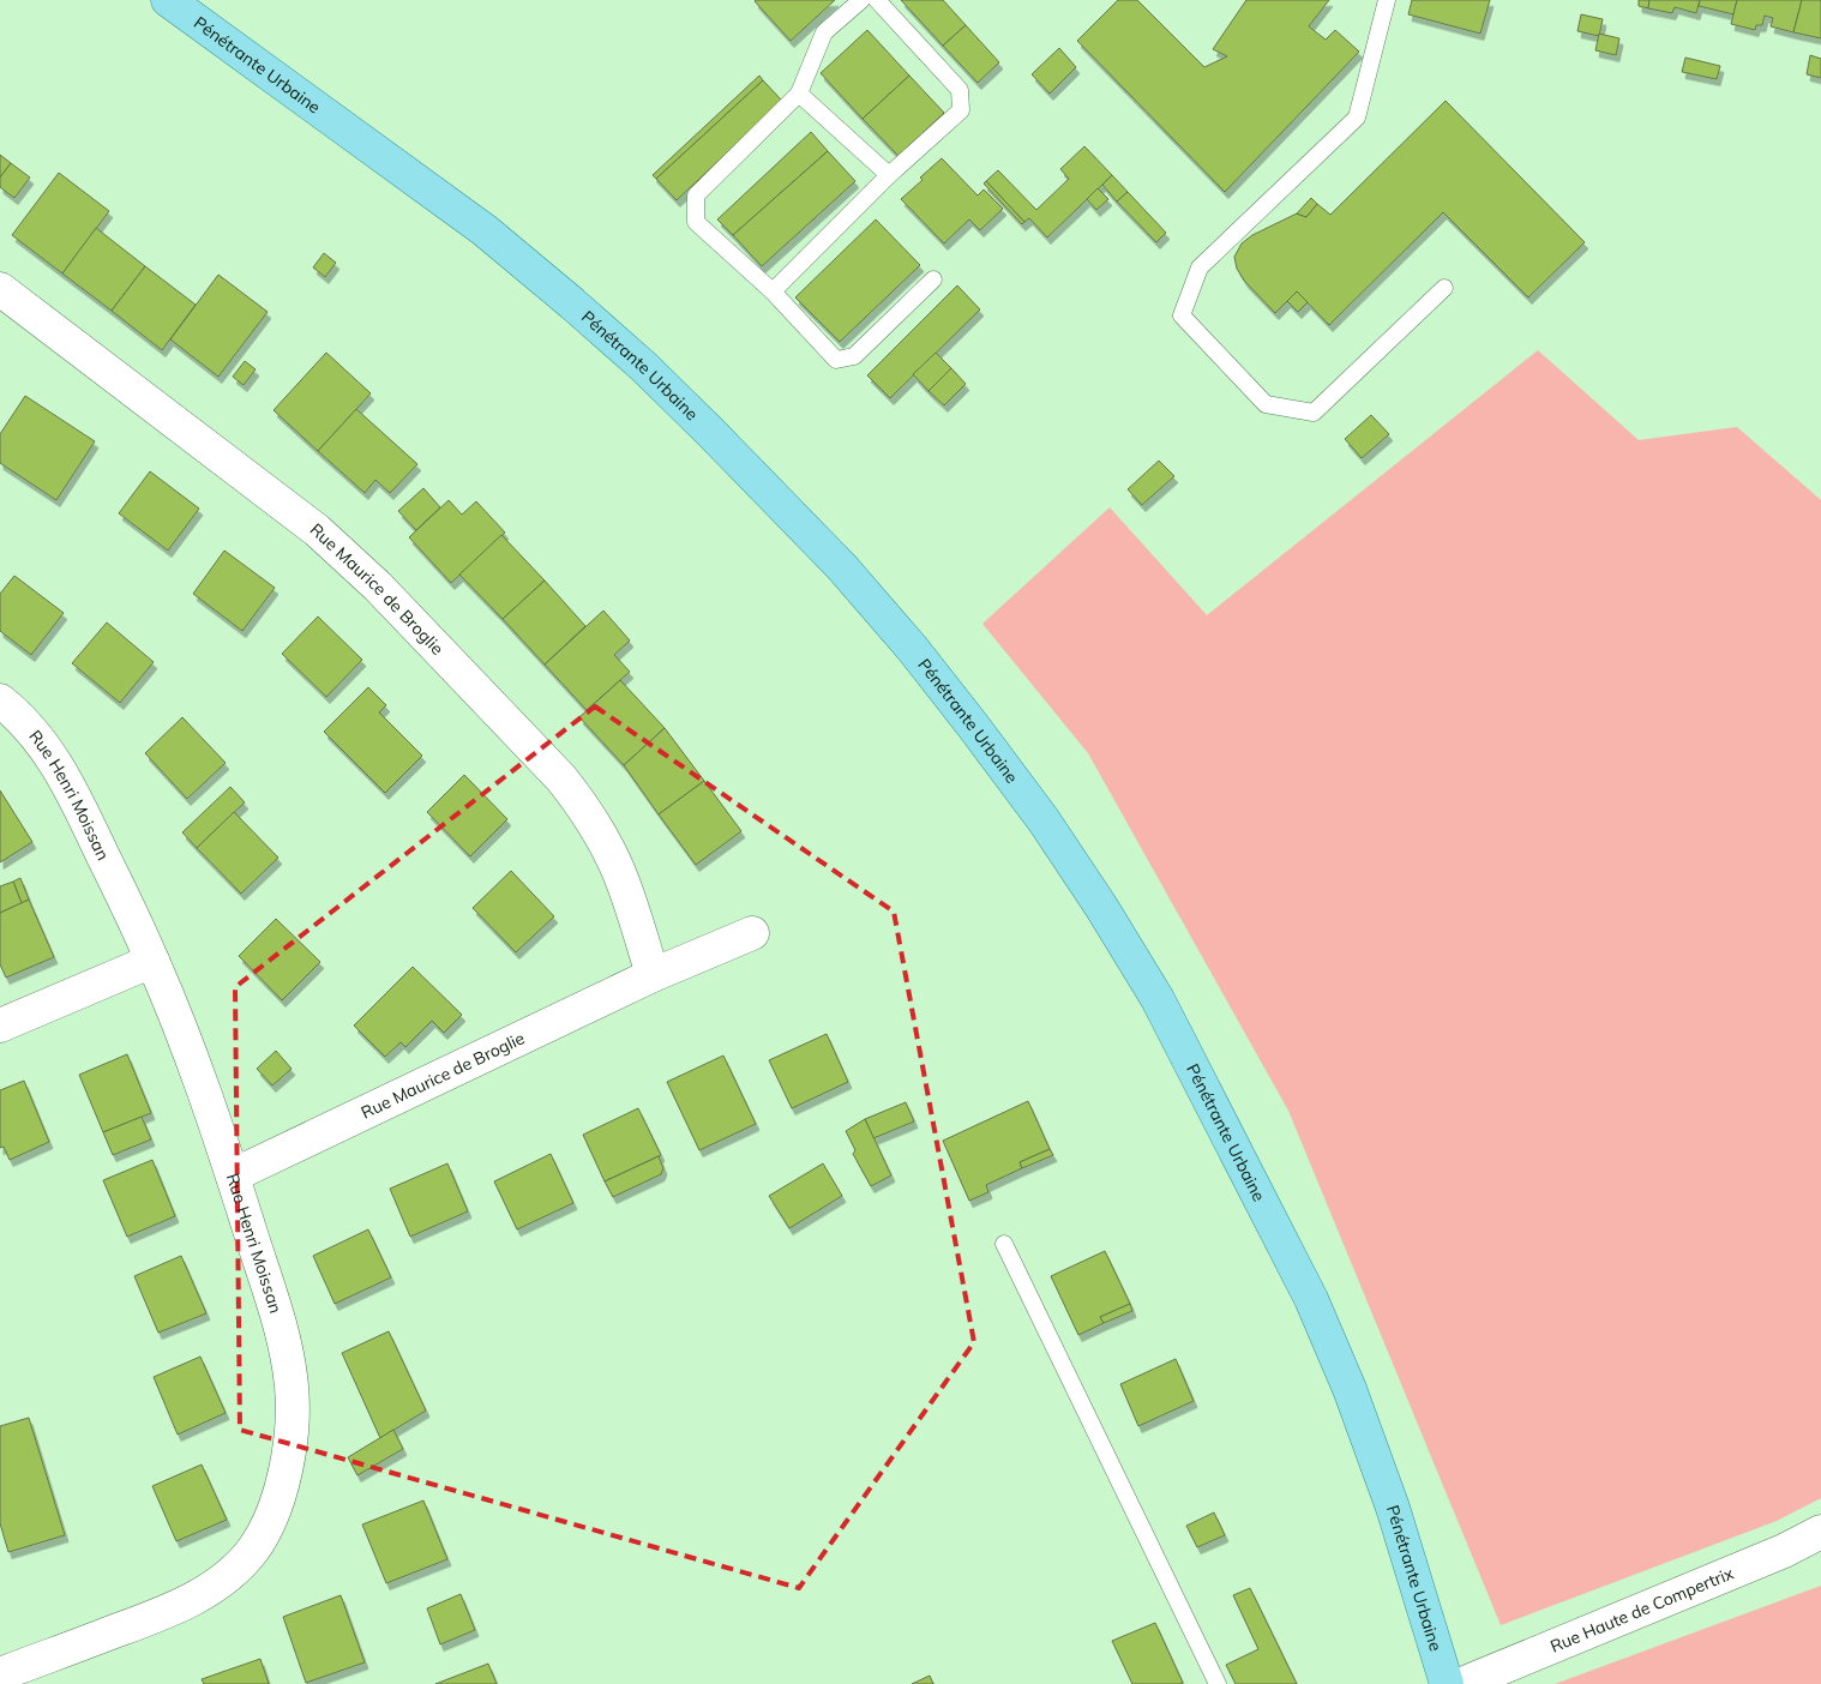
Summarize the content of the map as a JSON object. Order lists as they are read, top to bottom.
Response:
{
  "streets": {
    "main road": ["Pénétrante Urbaine"],
    "street": ["Rue Maurice de Broglie", "Rue Henri Moissan", "Rue Haute de Compertrix"]
  },
  "crossings": [
    ["Rue Maurice de Broglie", "Rue Henri Moissan"]
  ]
}
